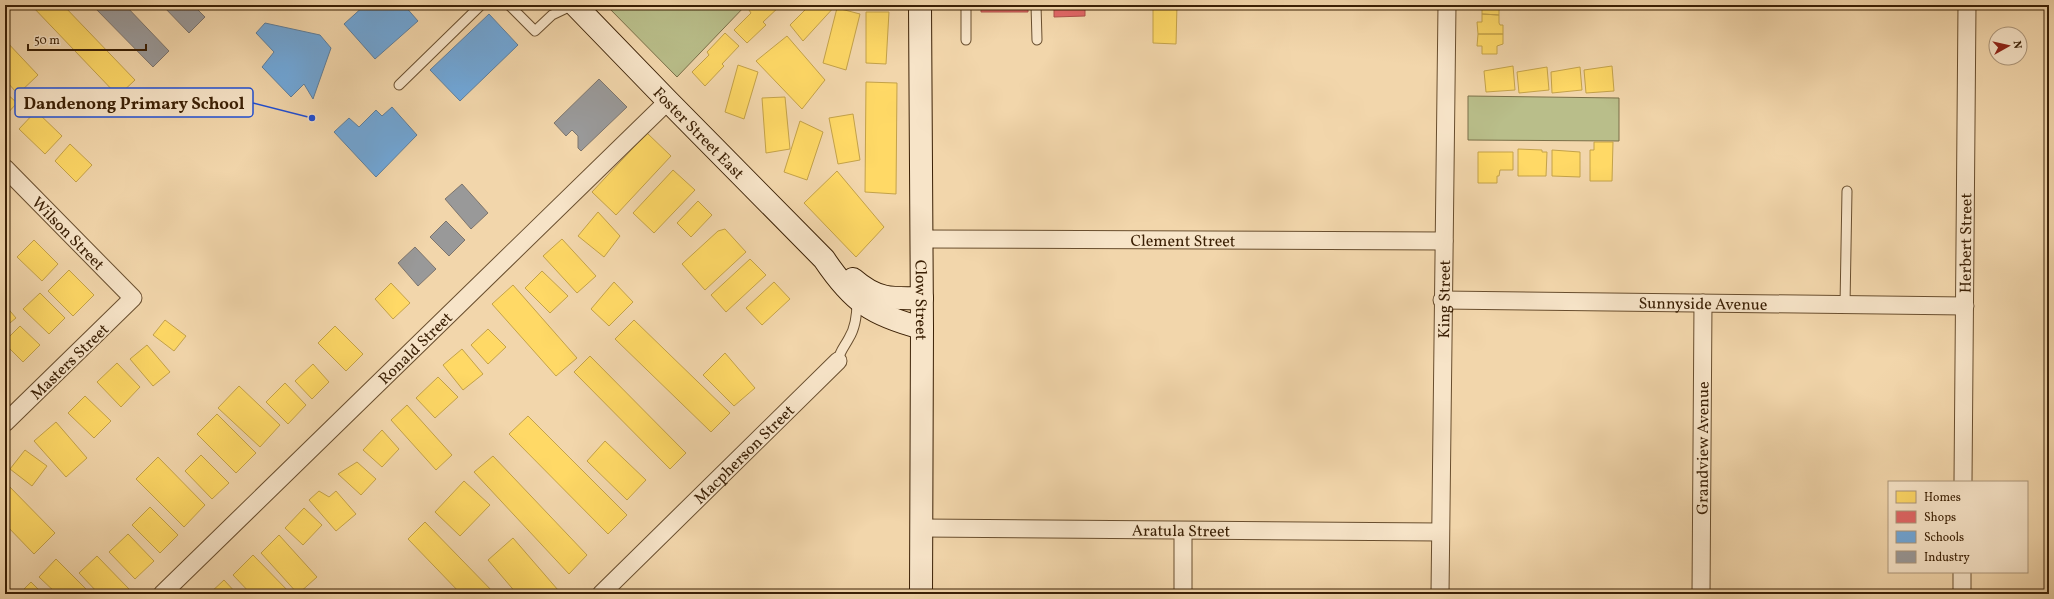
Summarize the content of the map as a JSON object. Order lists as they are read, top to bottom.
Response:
{
  "streets": {
    "street": [
      "Foster Street East",
      "Wilson Street",
      "Clement Street",
      "Herbert Street",
      "Clow Street",
      "King Street",
      "Sunnyside Avenue",
      "Ronald Street",
      "Masters Street",
      "Grandview Avenue",
      "Macpherson Street",
      "Aratula Street"
    ]
  },
  "crossings": [
    ["Foster Street East", "Clow Street"],
    ["Foster Street East", "Ronald Street"],
    ["Foster Street East", "Macpherson Street"],
    ["Wilson Street", "Masters Street"],
    ["Clement Street", "Clow Street"],
    ["Clement Street", "King Street"],
    ["Herbert Street", "Sunnyside Avenue"],
    ["Clow Street", "Aratula Street"],
    ["King Street", "Sunnyside Avenue"],
    ["King Street", "Aratula Street"],
    ["Sunnyside Avenue", "Grandview Avenue"]
  ],
  "places": ["Dandenong Primary School"],
  "legend": [
    "Homes",
    "Shops",
    "Schools",
    "Industry"
  ],
  "scale_bar": "50 m",
  "north": "right"
}
